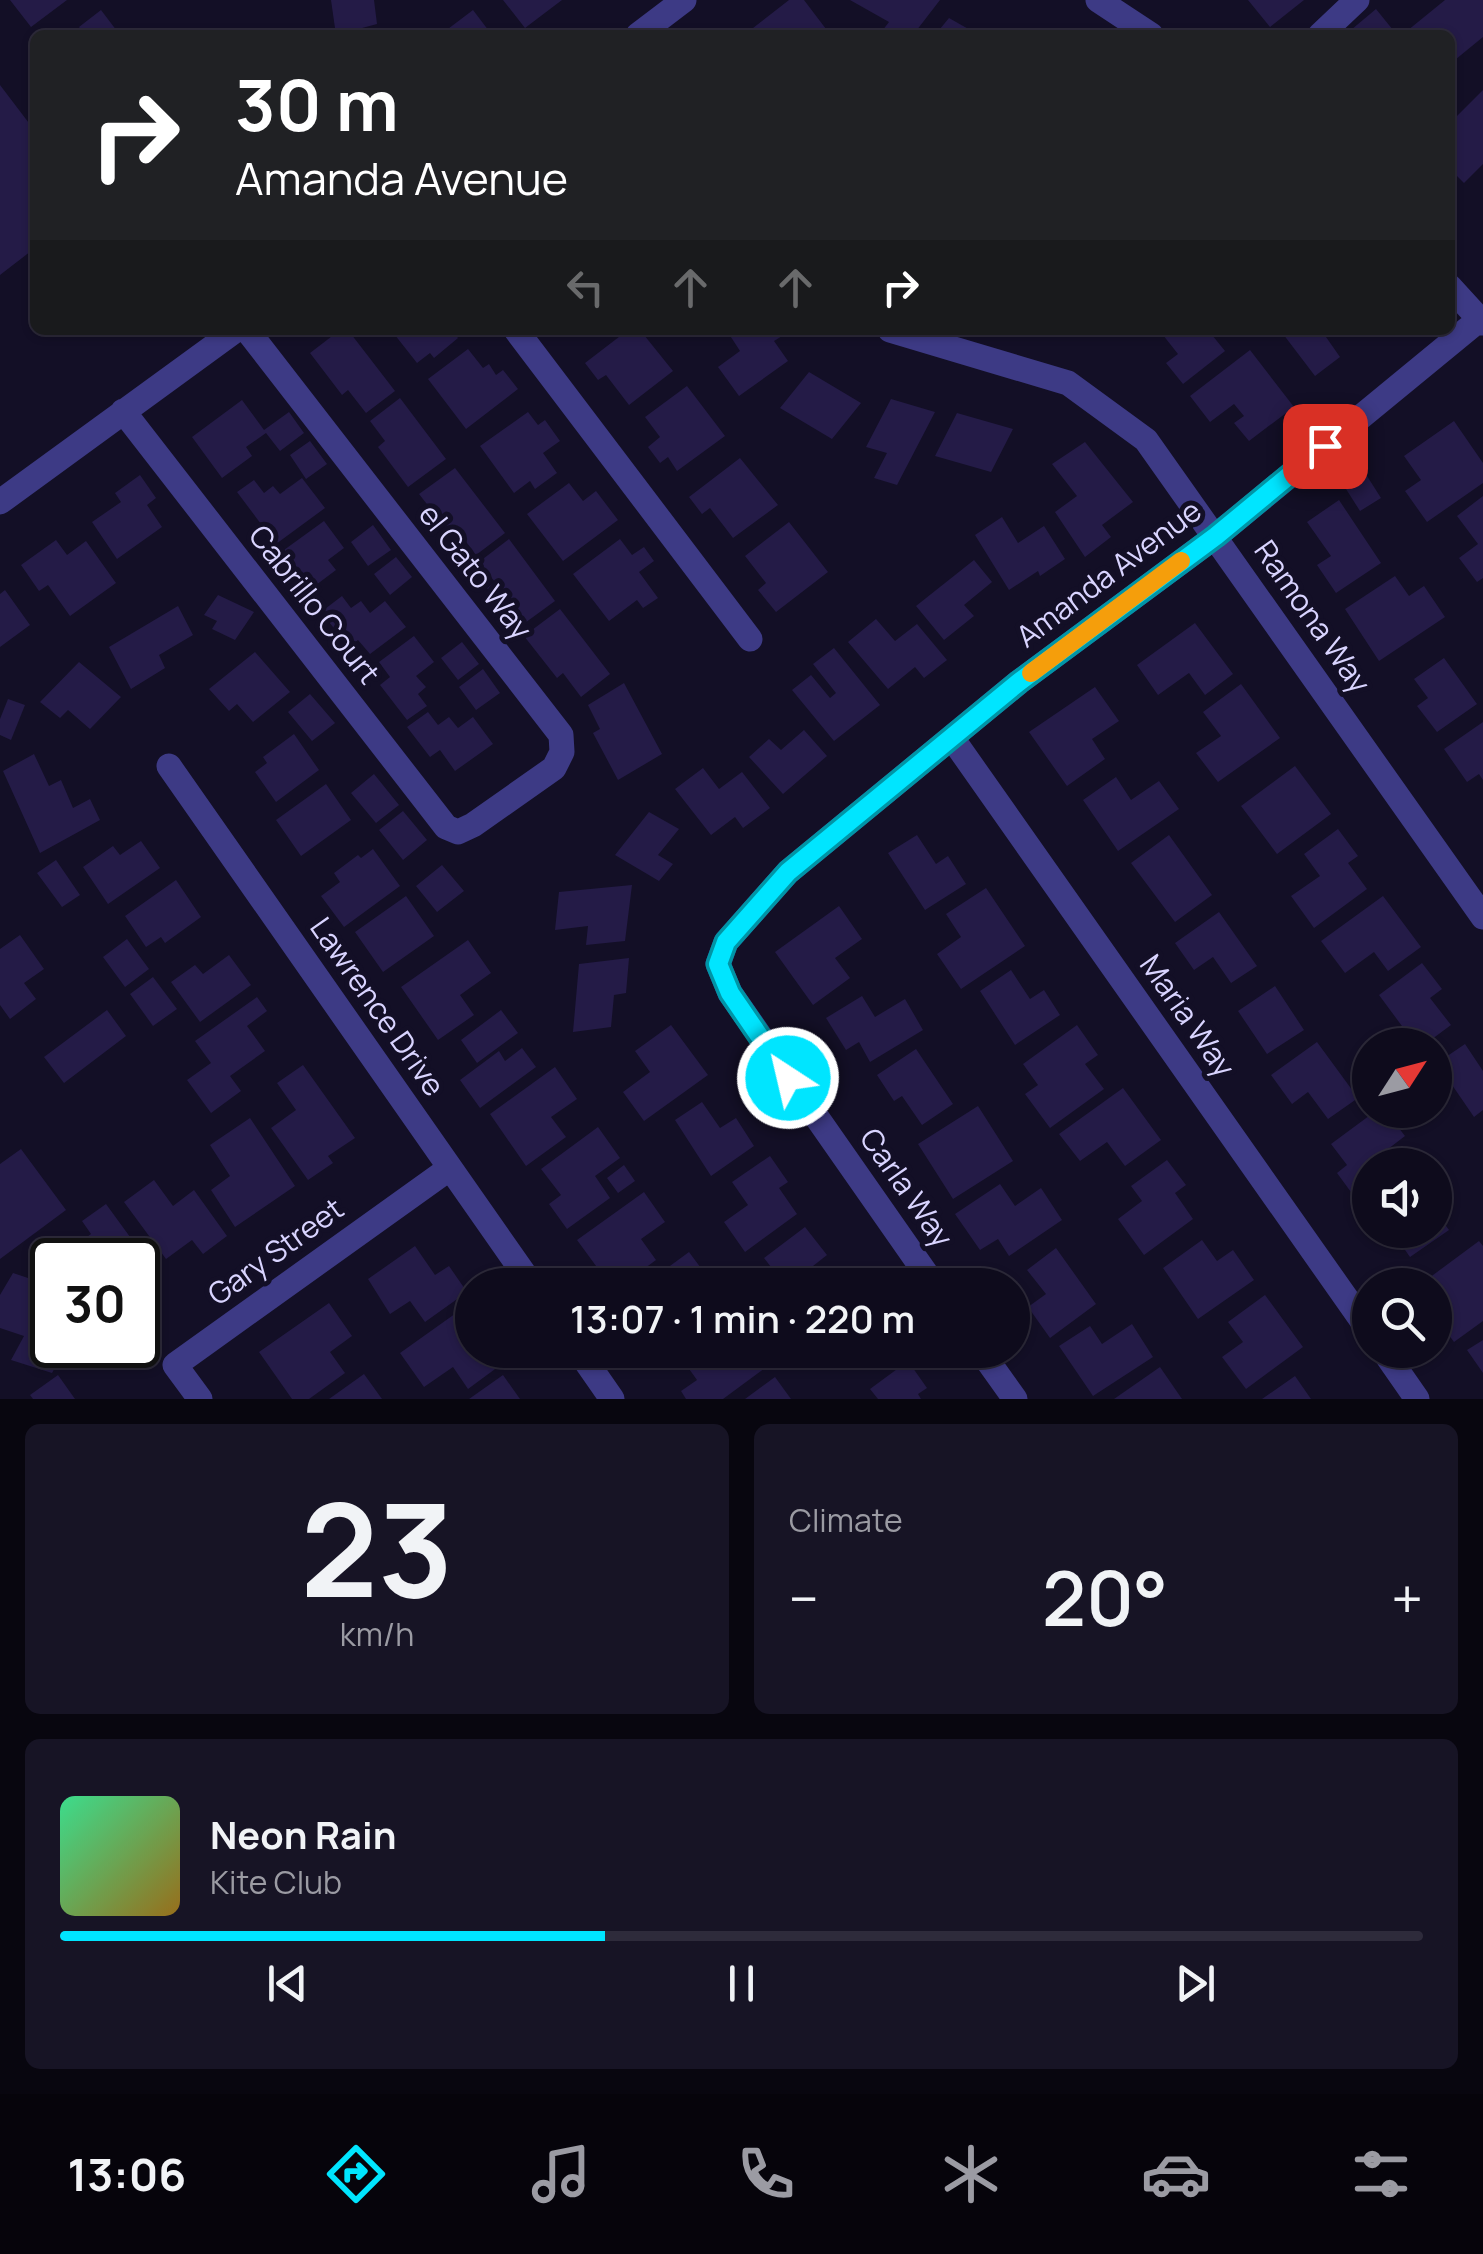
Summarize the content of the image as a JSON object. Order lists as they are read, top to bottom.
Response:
{
  "streets": {
    "street": [
      "el Gato Way",
      "Amanda Avenue",
      "Cabrillo Court",
      "Ramona Way",
      "Lawrence Drive",
      "Maria Way",
      "Carla Way",
      "Gary Street"
    ]
  },
  "crossings": [
    ["el Gato Way", "Cabrillo Court"],
    ["Amanda Avenue", "Ramona Way"],
    ["Amanda Avenue", "Maria Way"],
    ["Amanda Avenue", "Carla Way"],
    ["Lawrence Drive", "Gary Street"]
  ],
  "north": "top right",
  "page": {
    "turn": ["30 m", "Amanda Avenue"],
    "limit": "30",
    "trip": "13:07 · 1 min · 220 m",
    "tile": [
      ["23", "km/h"],
      "Climate"
    ],
    "heat": ["−", "20°", "+"],
    "song": ["Neon Rain", "Kite Club"],
    "tabs": "13:06"
  }
}
